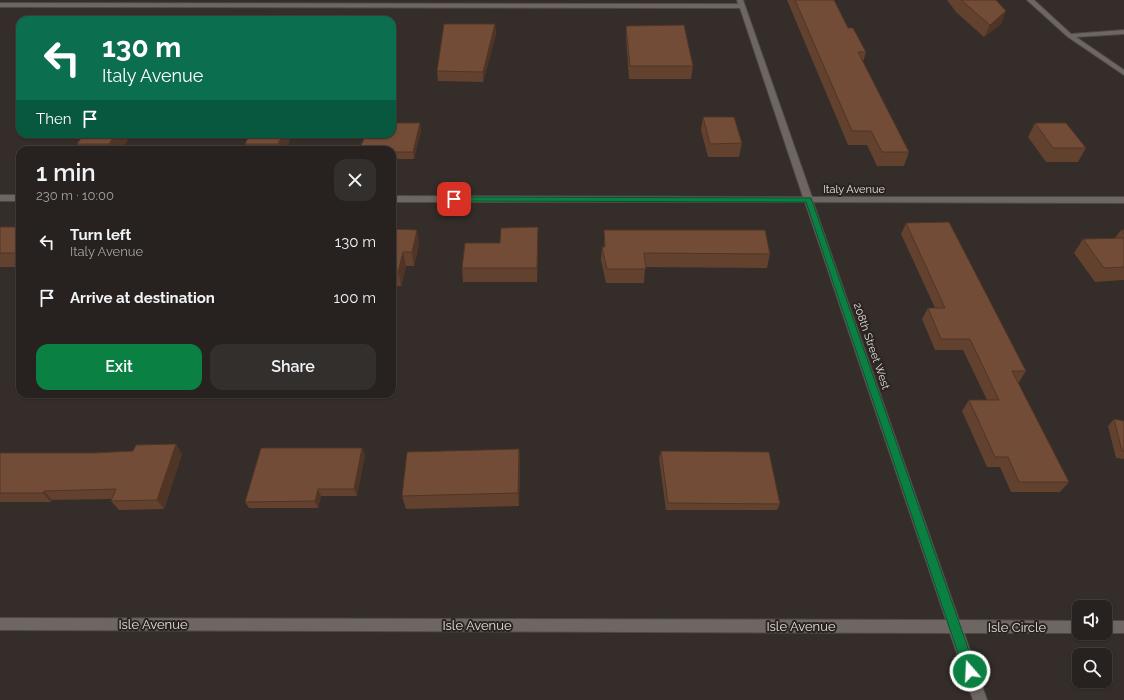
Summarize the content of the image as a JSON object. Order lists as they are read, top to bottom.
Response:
{
  "streets": {
    "street": [
      "Italy Avenue",
      "208th Street West",
      "Isle Avenue",
      "Isle Circle"
    ]
  },
  "crossings": [
    ["Italy Avenue", "208th Street West"],
    ["208th Street West", "Isle Avenue"],
    ["208th Street West", "Isle Circle"],
    ["Isle Avenue", "Isle Circle"]
  ],
  "page": {
    "turn": ["130 m", "Italy Avenue"],
    "then": "Then",
    "heading": ["1 min", "230 m · 10:00"],
    "list": [
      {
        "name": "Turn left",
        "note": "Italy Avenue",
        "value": "130 m"
      },
      {
        "name": "Arrive at destination",
        "value": "100 m"
      }
    ],
    "buttons": ["Exit", "Share"]
  }
}
